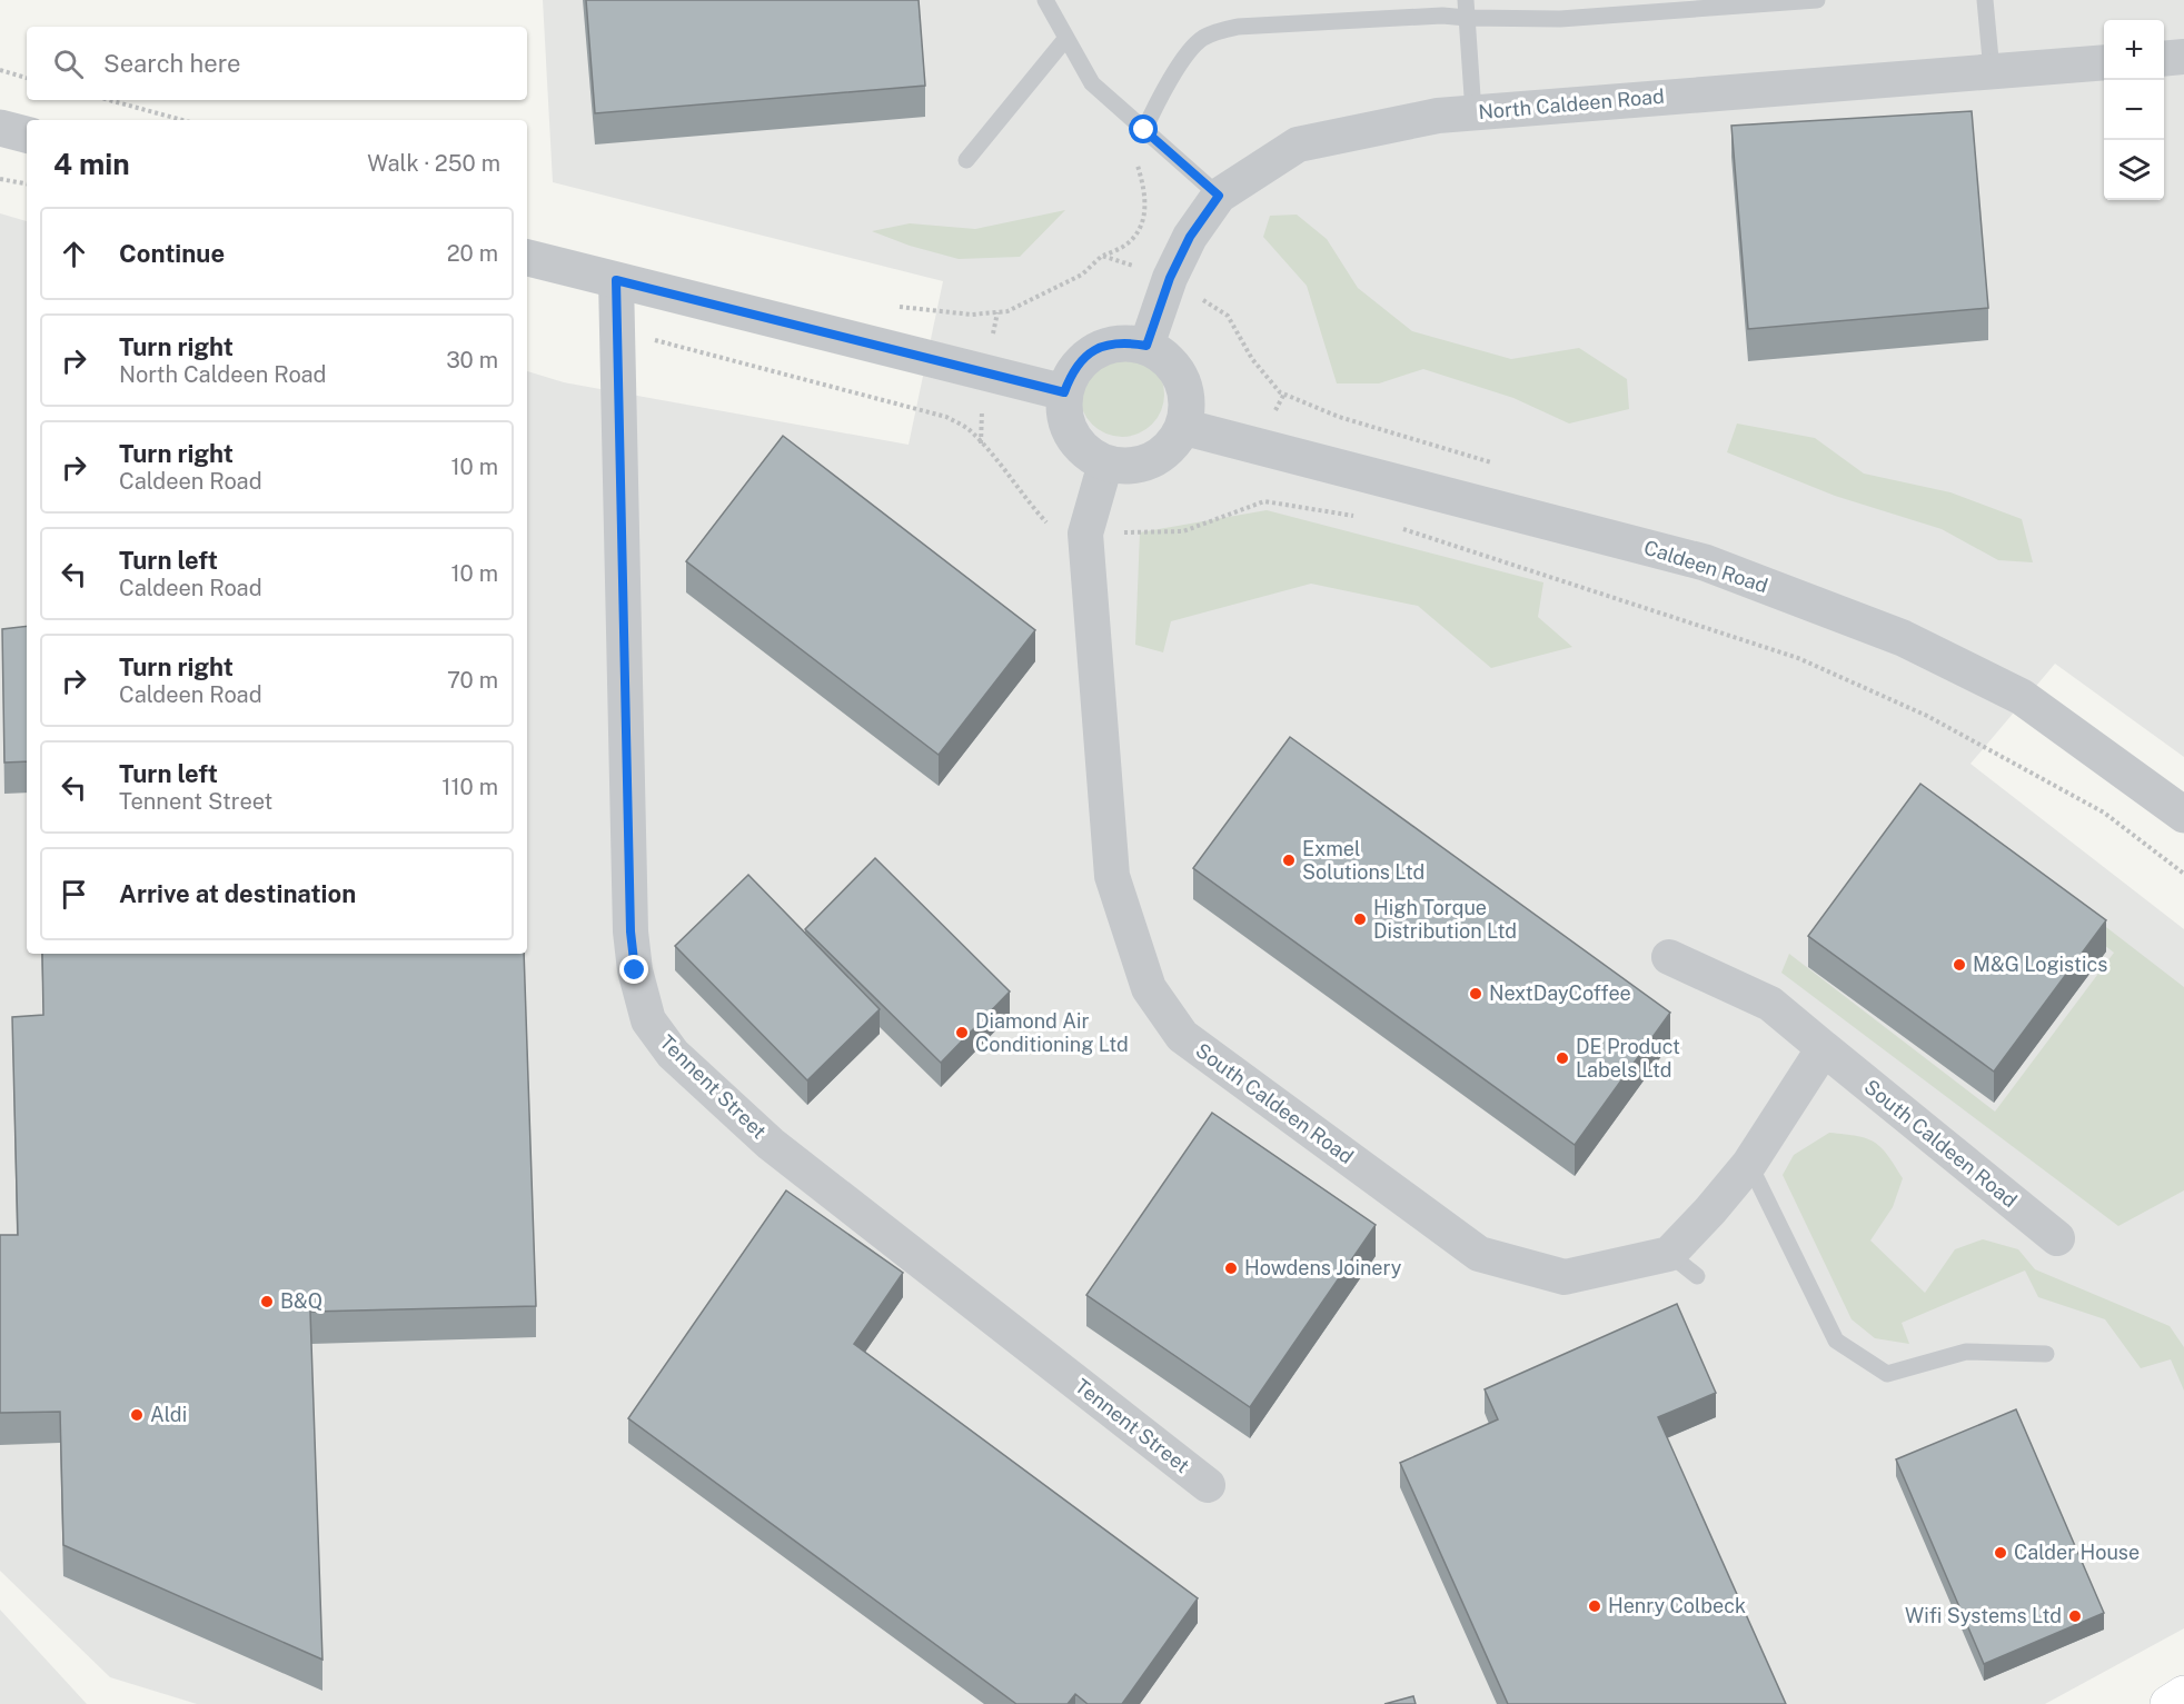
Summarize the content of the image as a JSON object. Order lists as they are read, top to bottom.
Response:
{
  "streets": {
    "street": [
      "North Caldeen Road",
      "Caldeen Road",
      "Tennent Street",
      "South Caldeen Road"
    ]
  },
  "crossings": [
    ["North Caldeen Road", "Caldeen Road"],
    ["North Caldeen Road", "South Caldeen Road"],
    ["Caldeen Road", "South Caldeen Road"]
  ],
  "places": [
    "Exmel Solutions Ltd",
    "High Torque Distribution Ltd",
    "M&G Logistics",
    "NextDayCoffee",
    "Diamond Air Conditioning Ltd",
    "DE Product Labels Ltd",
    "Howdens Joinery",
    "B&Q",
    "Aldi",
    "Calder House",
    "Henry Colbeck",
    "Wifi Systems Ltd"
  ],
  "page": {
    "map_buttons": ["+", "−"],
    "search": "Search here",
    "heading": ["4 min", "Walk · 250 m"],
    "list": [
      ["Continue", "20 m"],
      ["Turn right", "North Caldeen Road", "30 m"],
      ["Turn right", "Caldeen Road", "10 m"],
      ["Turn left", "Caldeen Road", "10 m"],
      ["Turn right", "Caldeen Road", "70 m"],
      ["Turn left", "Tennent Street", "110 m"],
      "Arrive at destination"
    ]
  }
}
